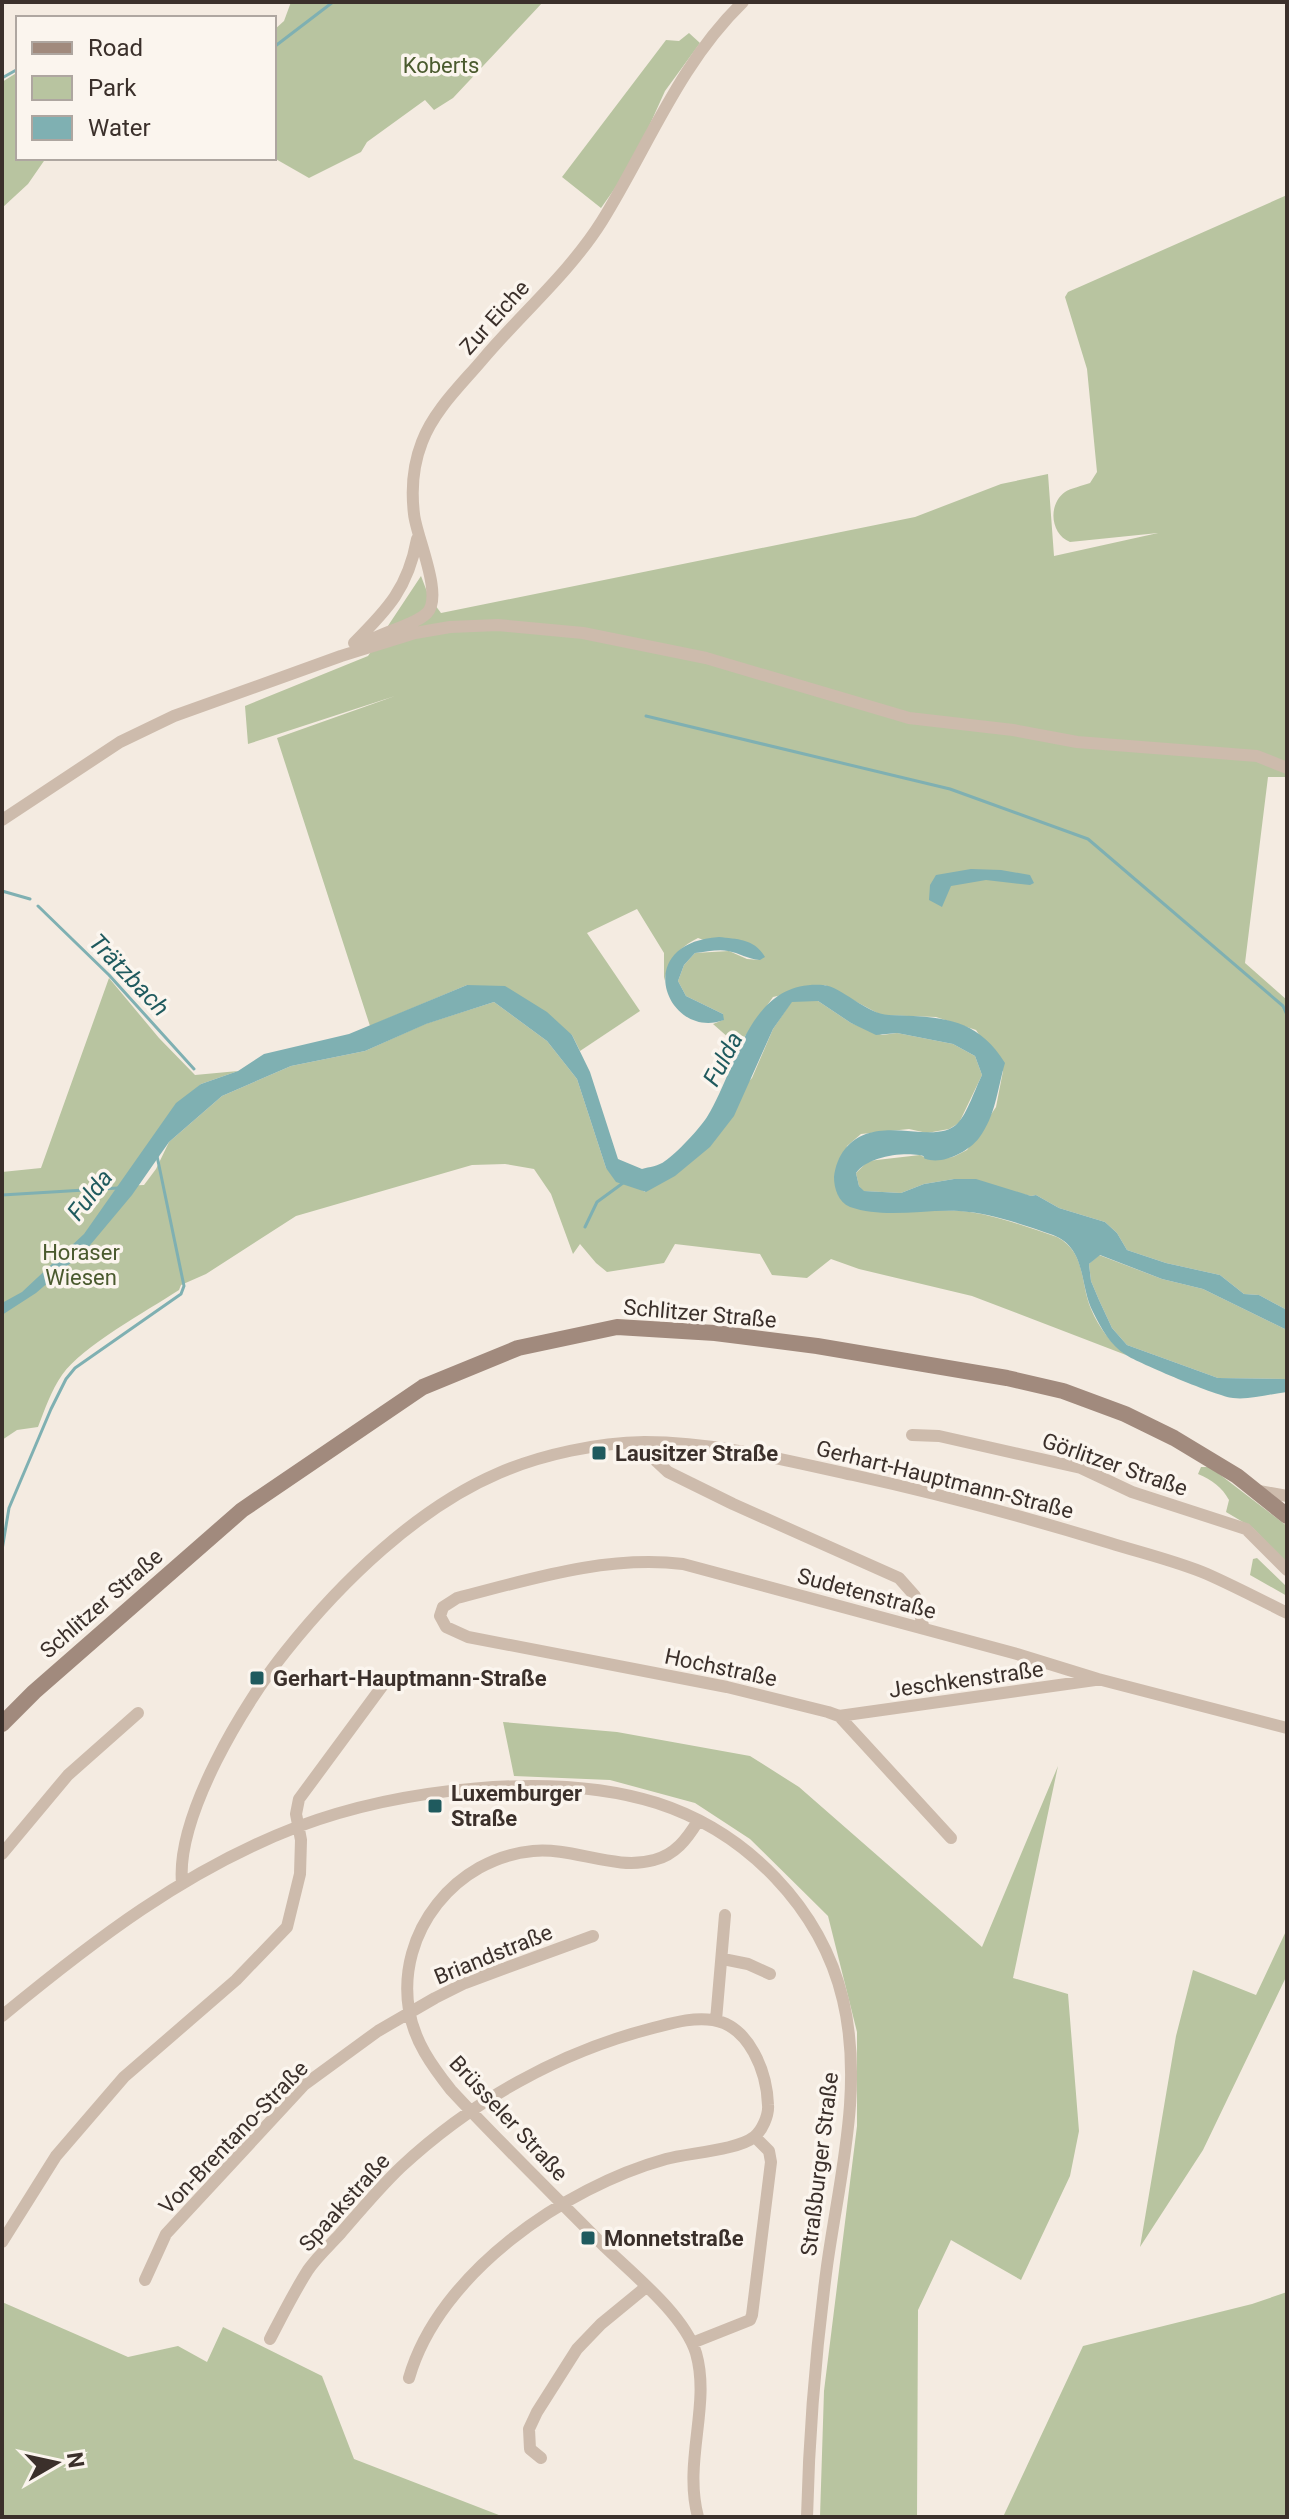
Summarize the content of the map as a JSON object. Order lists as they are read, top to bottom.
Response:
{
  "streets": {
    "main road": ["Schlitzer Straße"],
    "street": [
      "Zur Eiche",
      "Görlitzer Straße",
      "Gerhart-Hauptmann-Straße",
      "Sudetenstraße",
      "Hochstraße",
      "Jeschkenstraße",
      "Briandstraße",
      "Brüsseler Straße",
      "Von-Brentano-Straße",
      "Straßburger Straße",
      "Spaakstraße"
    ]
  },
  "crossings": [
    ["Gerhart-Hauptmann-Straße", "Straßburger Straße"],
    ["Sudetenstraße", "Hochstraße"],
    ["Sudetenstraße", "Jeschkenstraße"],
    ["Hochstraße", "Jeschkenstraße"],
    ["Briandstraße", "Brüsseler Straße"],
    ["Briandstraße", "Von-Brentano-Straße"],
    ["Brüsseler Straße", "Von-Brentano-Straße"],
    ["Brüsseler Straße", "Straßburger Straße"],
    ["Brüsseler Straße", "Spaakstraße"]
  ],
  "water": ["Trätzbach", "Fulda"],
  "parks": ["Koberts", "Horaser Wiesen"],
  "places": {
    "transit": [
      "Lausitzer Straße",
      "Gerhart-Hauptmann-Straße",
      "Luxemburger Straße",
      "Monnetstraße"
    ]
  },
  "legend": ["Road", "Park", "Water"],
  "north": "right"
}
